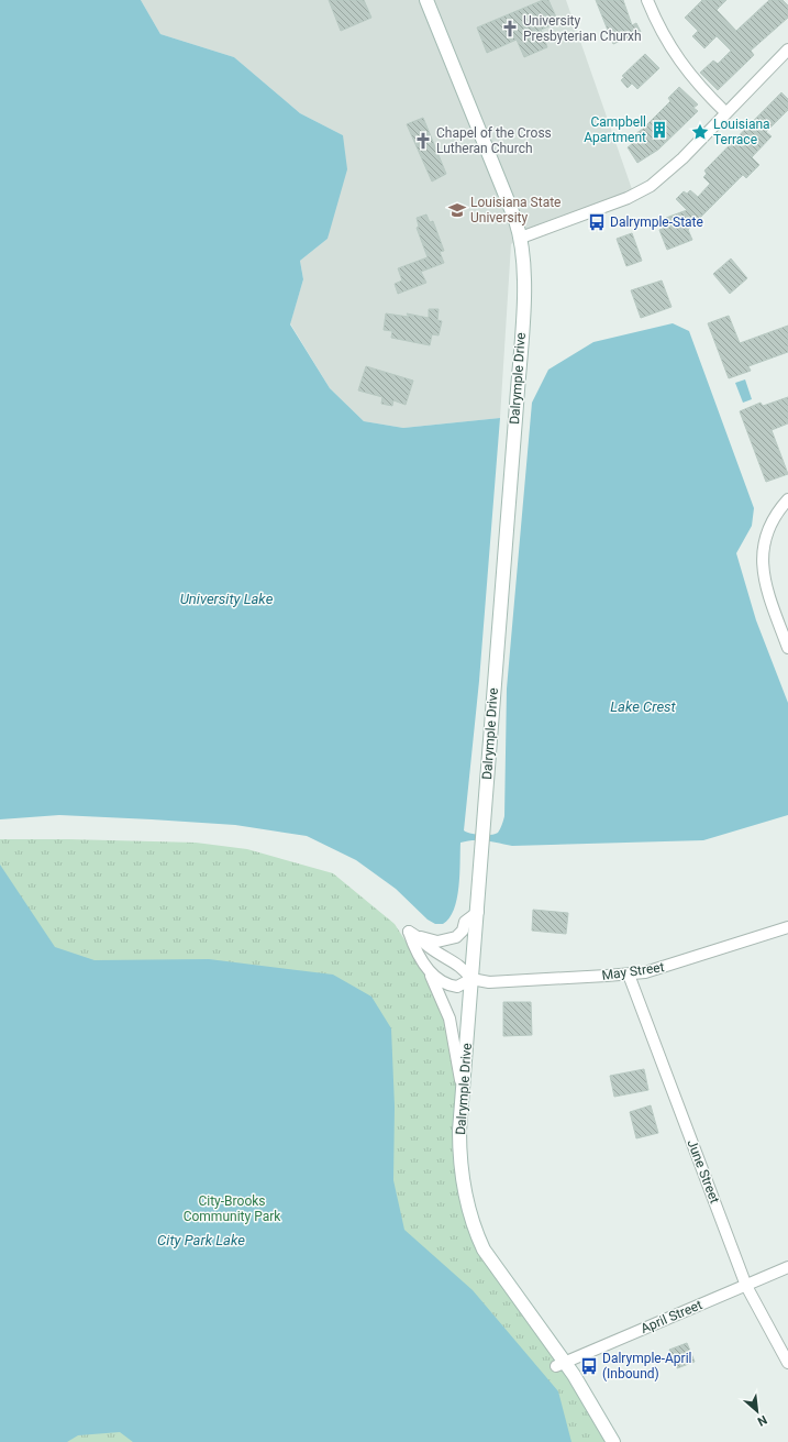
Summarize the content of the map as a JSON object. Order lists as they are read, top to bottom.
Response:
{
  "streets": {
    "street": [
      "Dalrymple Drive",
      "May Street",
      "June Street",
      "April Street"
    ]
  },
  "crossings": [
    ["Dalrymple Drive", "May Street"],
    ["Dalrymple Drive", "April Street"],
    ["May Street", "June Street"],
    ["June Street", "April Street"]
  ],
  "water": ["University Lake", "Lake Crest", "City Park Lake"],
  "parks": ["City-Brooks Community Park"],
  "places": {
    "church": ["University Presbyterian Churxh", "Chapel of the Cross Lutheran Church"],
    "building": ["Campbell Apartment"],
    "place": ["Louisiana Terrace"],
    "school or university": ["Louisiana State University"],
    "bus stop": ["Dalrymple-State", "Dalrymple-April (Inbound)"]
  },
  "north": "bottom right"
}
